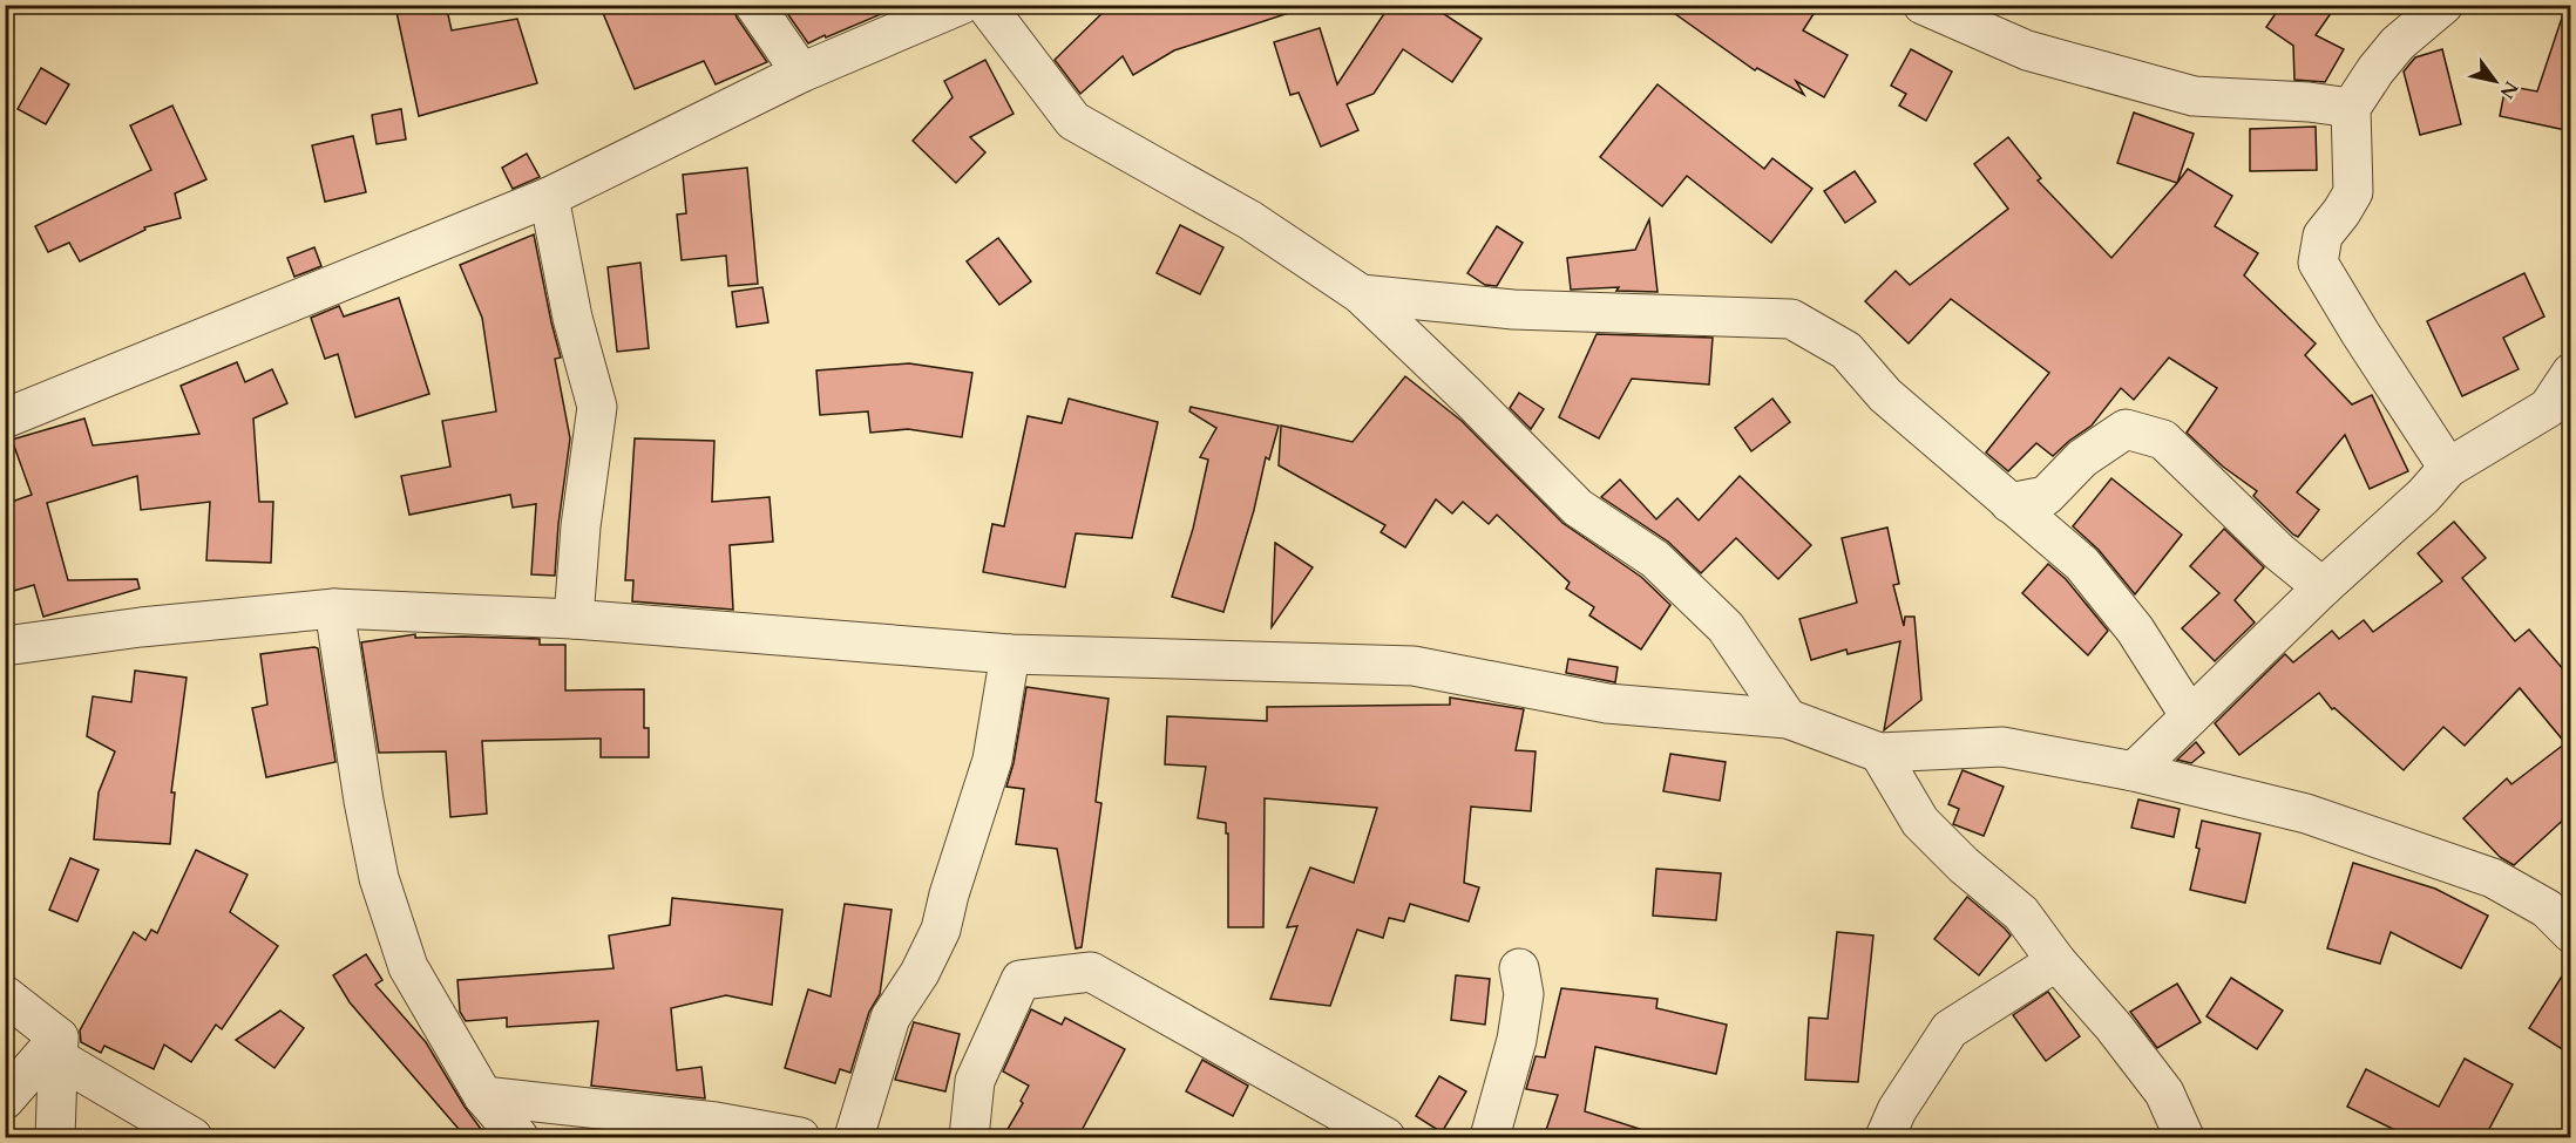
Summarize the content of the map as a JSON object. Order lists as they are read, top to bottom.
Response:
{
  "north": "bottom right"
}
